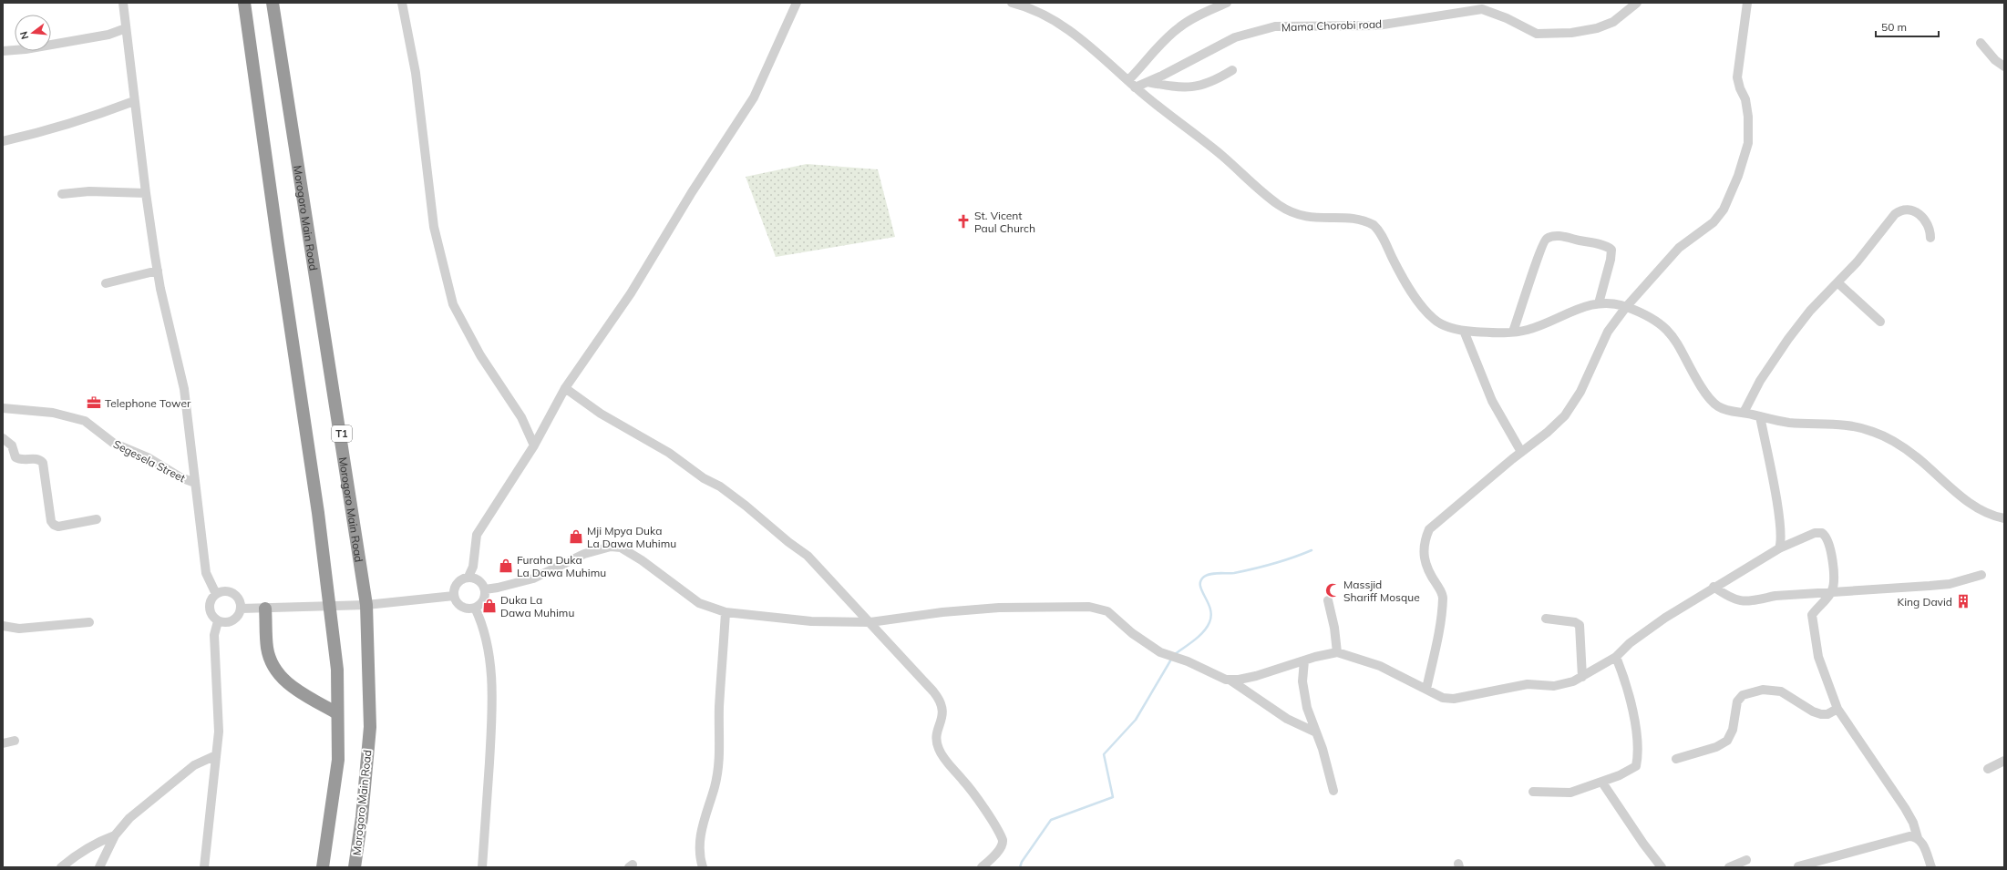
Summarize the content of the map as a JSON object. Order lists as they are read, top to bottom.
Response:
{
  "streets": {
    "highway": ["Morogoro Main Road", "T1"],
    "street": ["Mama Chorobi road", "Segesela Street"]
  },
  "places": {
    "church": ["St. Vicent Paul Church"],
    "office": ["Telephone Tower"],
    "shop": ["Mji Mpya Duka La Dawa Muhimu", "Furaha Duka La Dawa Muhimu", "Duka La Dawa Muhimu"],
    "mosque": ["Massjid Shariff Mosque"],
    "building": ["King David"]
  },
  "scale_bar": "50 m",
  "north": "left"
}
